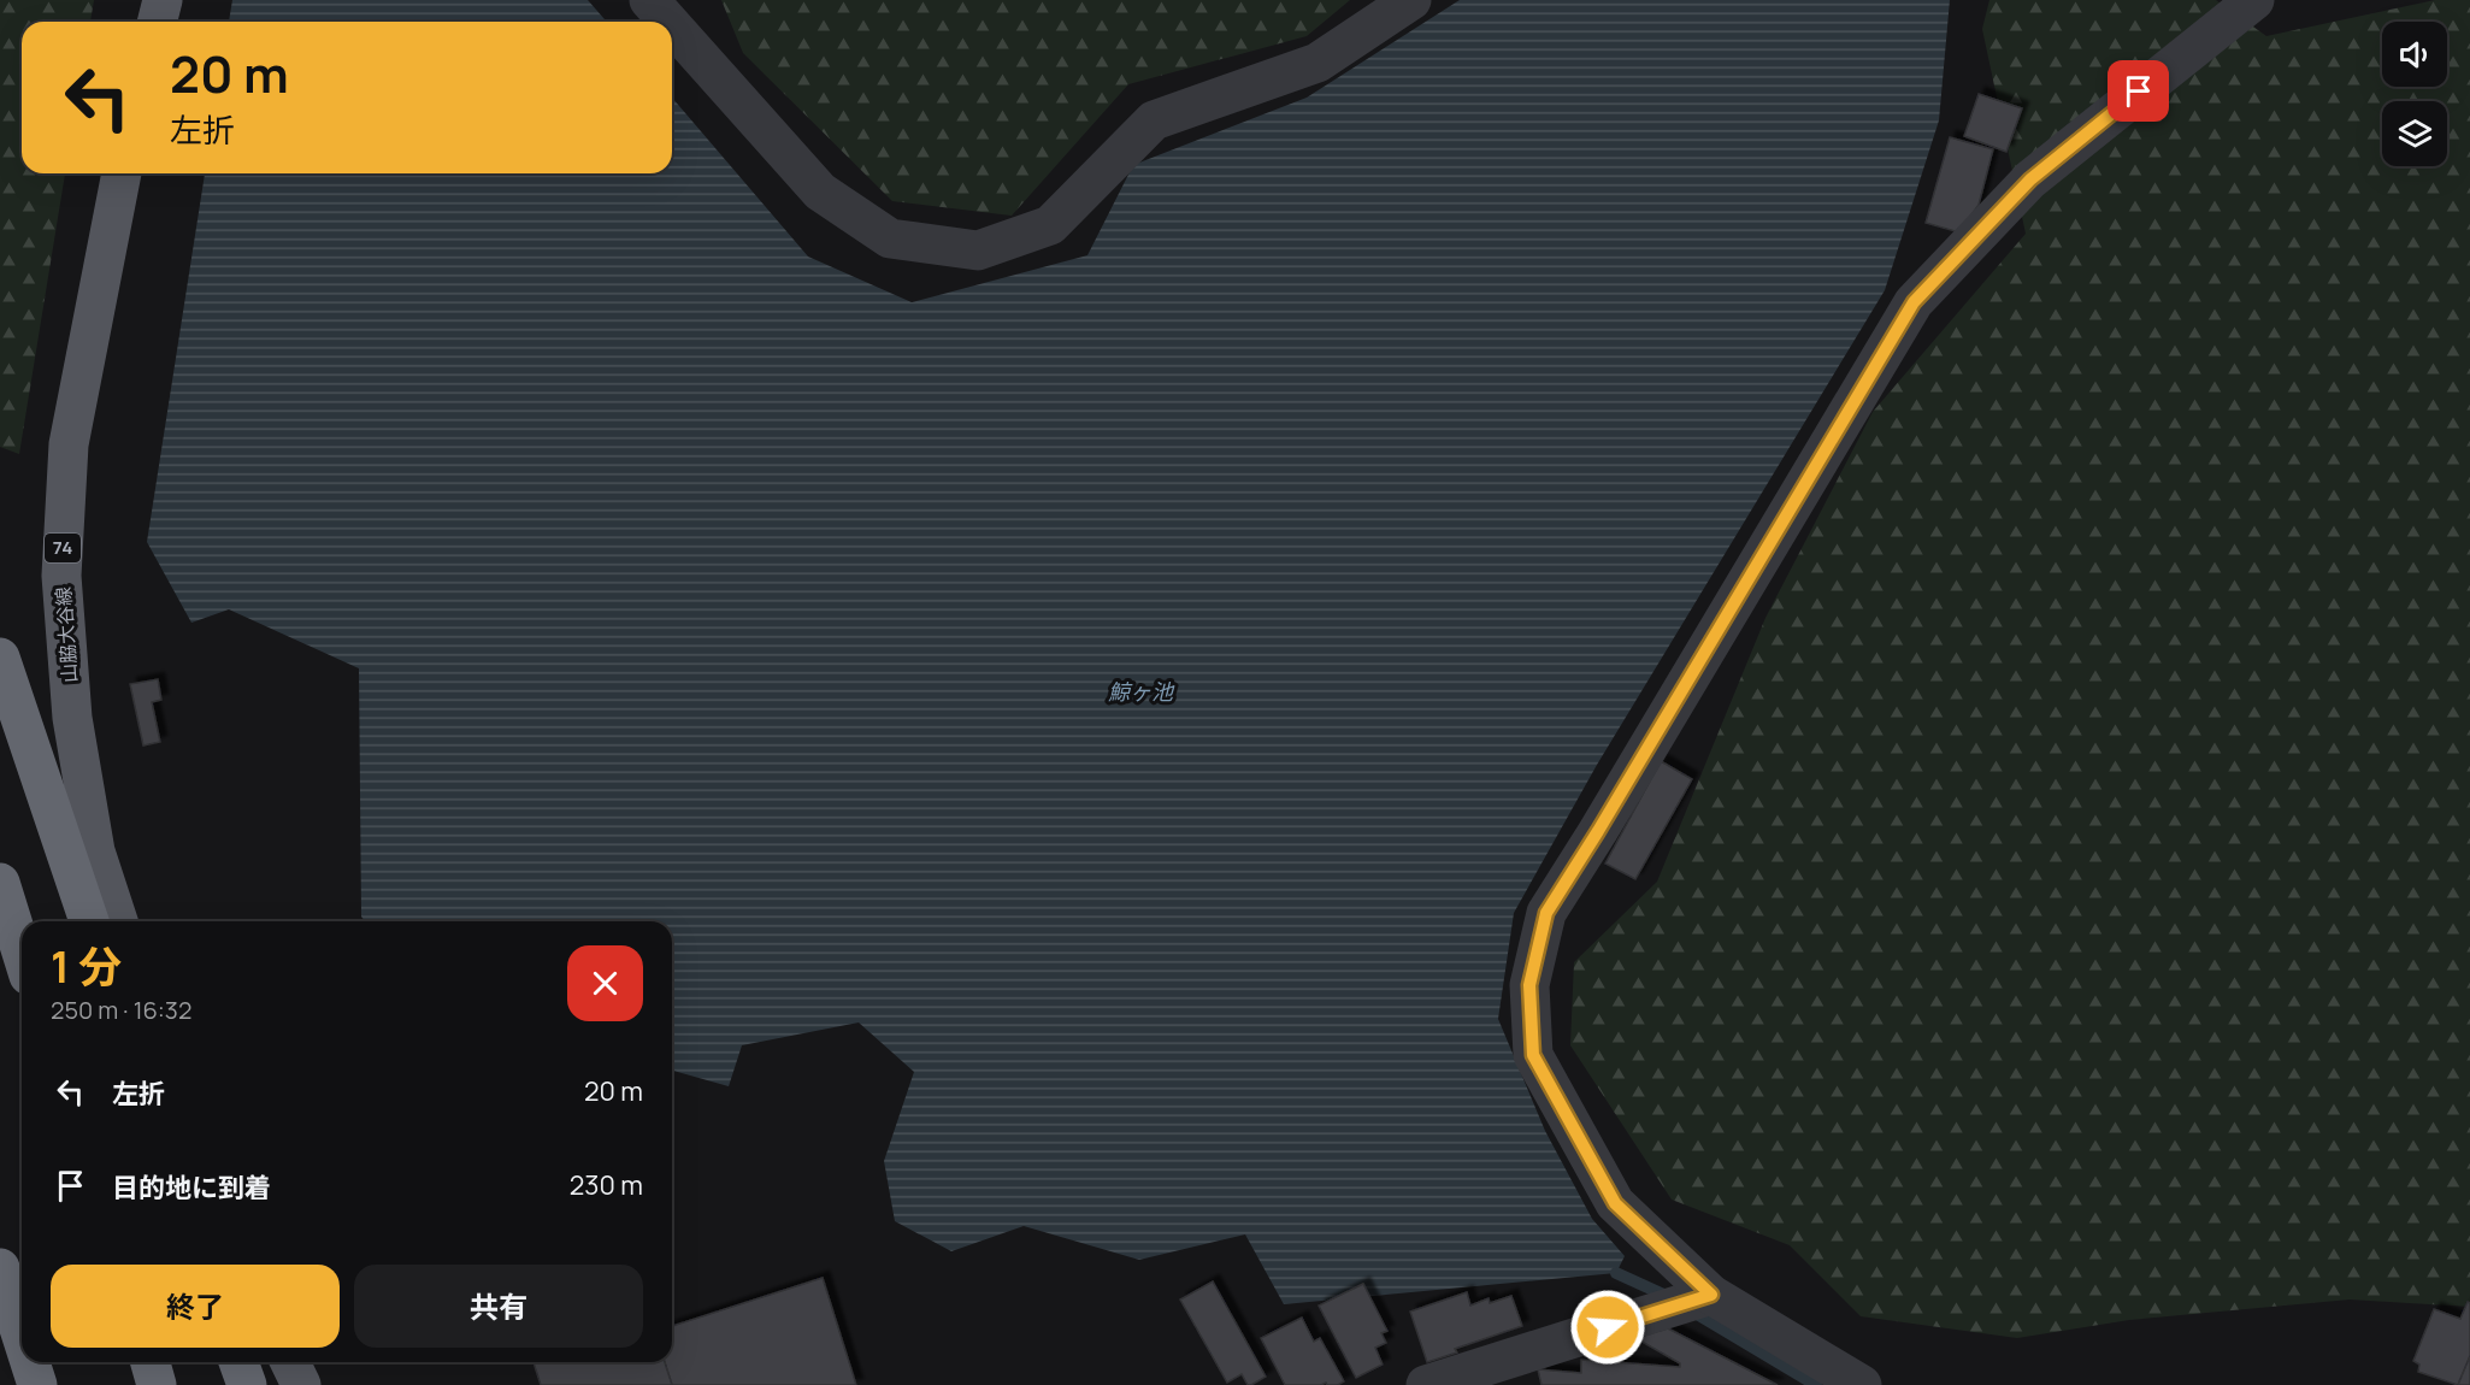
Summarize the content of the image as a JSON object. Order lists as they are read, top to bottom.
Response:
{
  "streets": {
    "main road": ["74", "山脇大谷線"]
  },
  "water": ["鯨ヶ池"],
  "page": {
    "turn": ["20 m", "左折"],
    "heading": ["1 分", "250 m · 16:32"],
    "list": [
      {
        "name": "左折",
        "value": "20 m"
      },
      {
        "name": "目的地に到着",
        "value": "230 m"
      }
    ],
    "buttons": ["終了", "共有"]
  }
}
